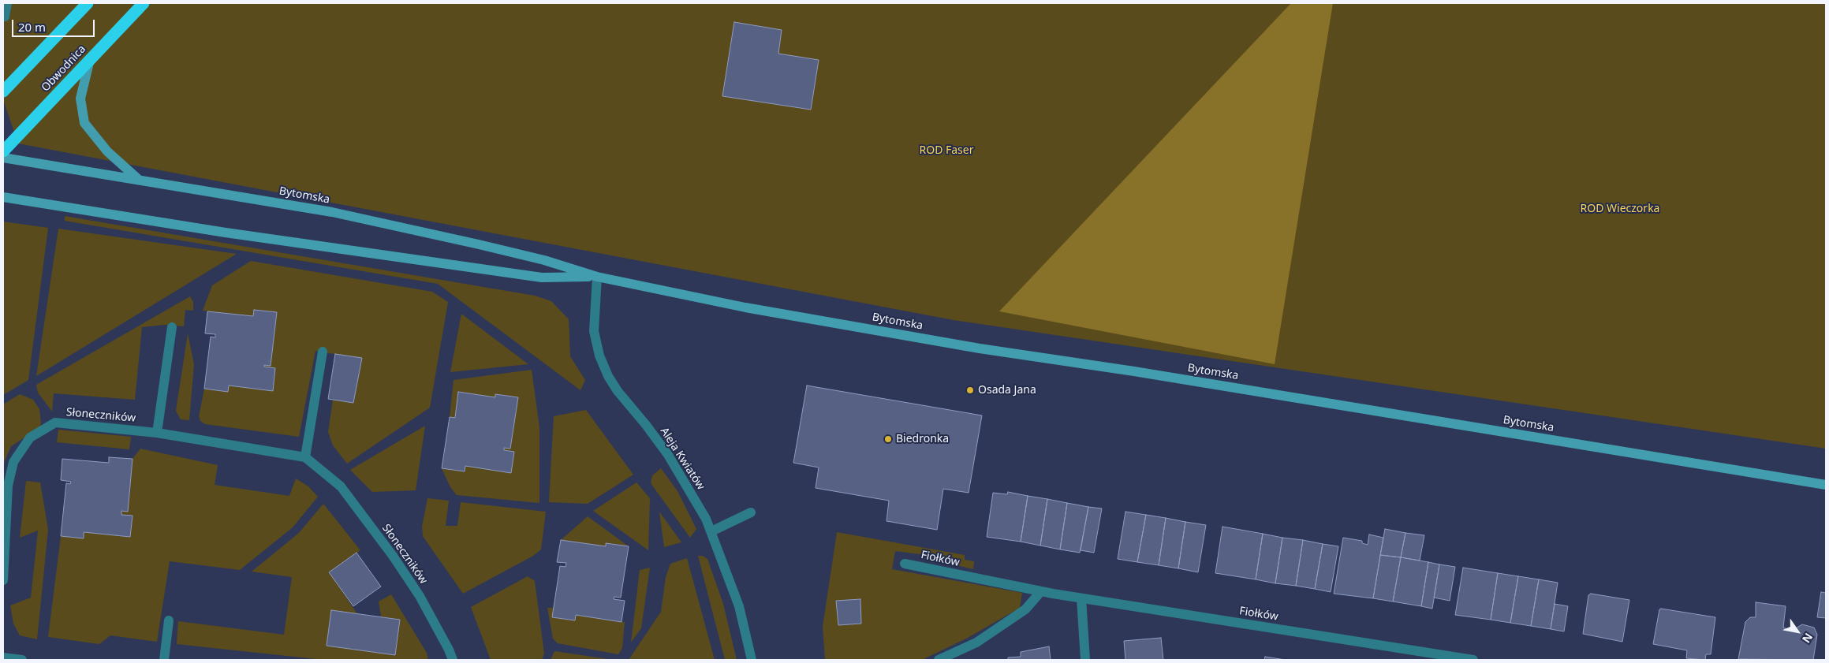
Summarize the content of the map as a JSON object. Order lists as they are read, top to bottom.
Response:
{
  "streets": {
    "highway": ["Obwodnica"],
    "street": [
      "Bytomska",
      "Słoneczników",
      "Aleja Kwiatów",
      "Fiołków"
    ]
  },
  "crossings": [
    ["Bytomska", "Aleja Kwiatów"]
  ],
  "parks": ["ROD Faser", "ROD Wieczorka"],
  "places": ["Osada Jana", "Biedronka"],
  "scale_bar": "20 m",
  "north": "bottom right"
}
